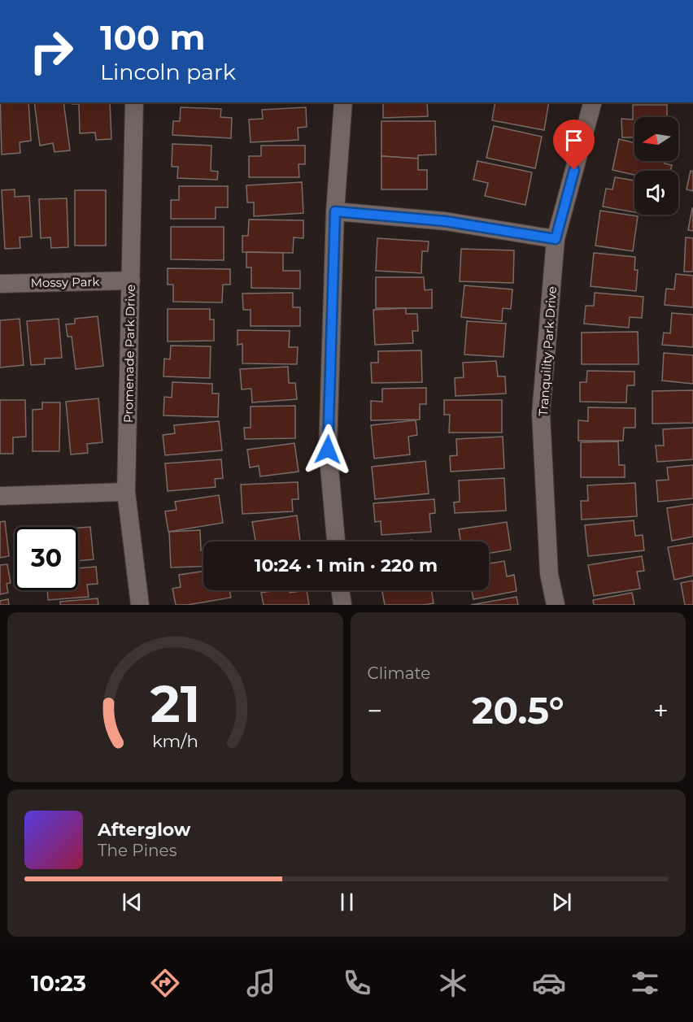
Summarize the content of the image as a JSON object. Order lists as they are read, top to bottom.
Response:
{
  "streets": {
    "street": ["Mossy Park", "Tranquility Park Drive", "Promenade Park Drive"]
  },
  "crossings": [
    ["Mossy Park", "Promenade Park Drive"]
  ],
  "north": "left",
  "page": {
    "turn": ["100 m", "Lincoln park"],
    "limit": "30",
    "trip": "10:24 · 1 min · 220 m",
    "tile": "Climate",
    "heat": ["−", "20.5°", "+"],
    "song": ["Afterglow", "The Pines"],
    "tabs": "10:23",
    "gauge": ["21", "km/h"]
  }
}
